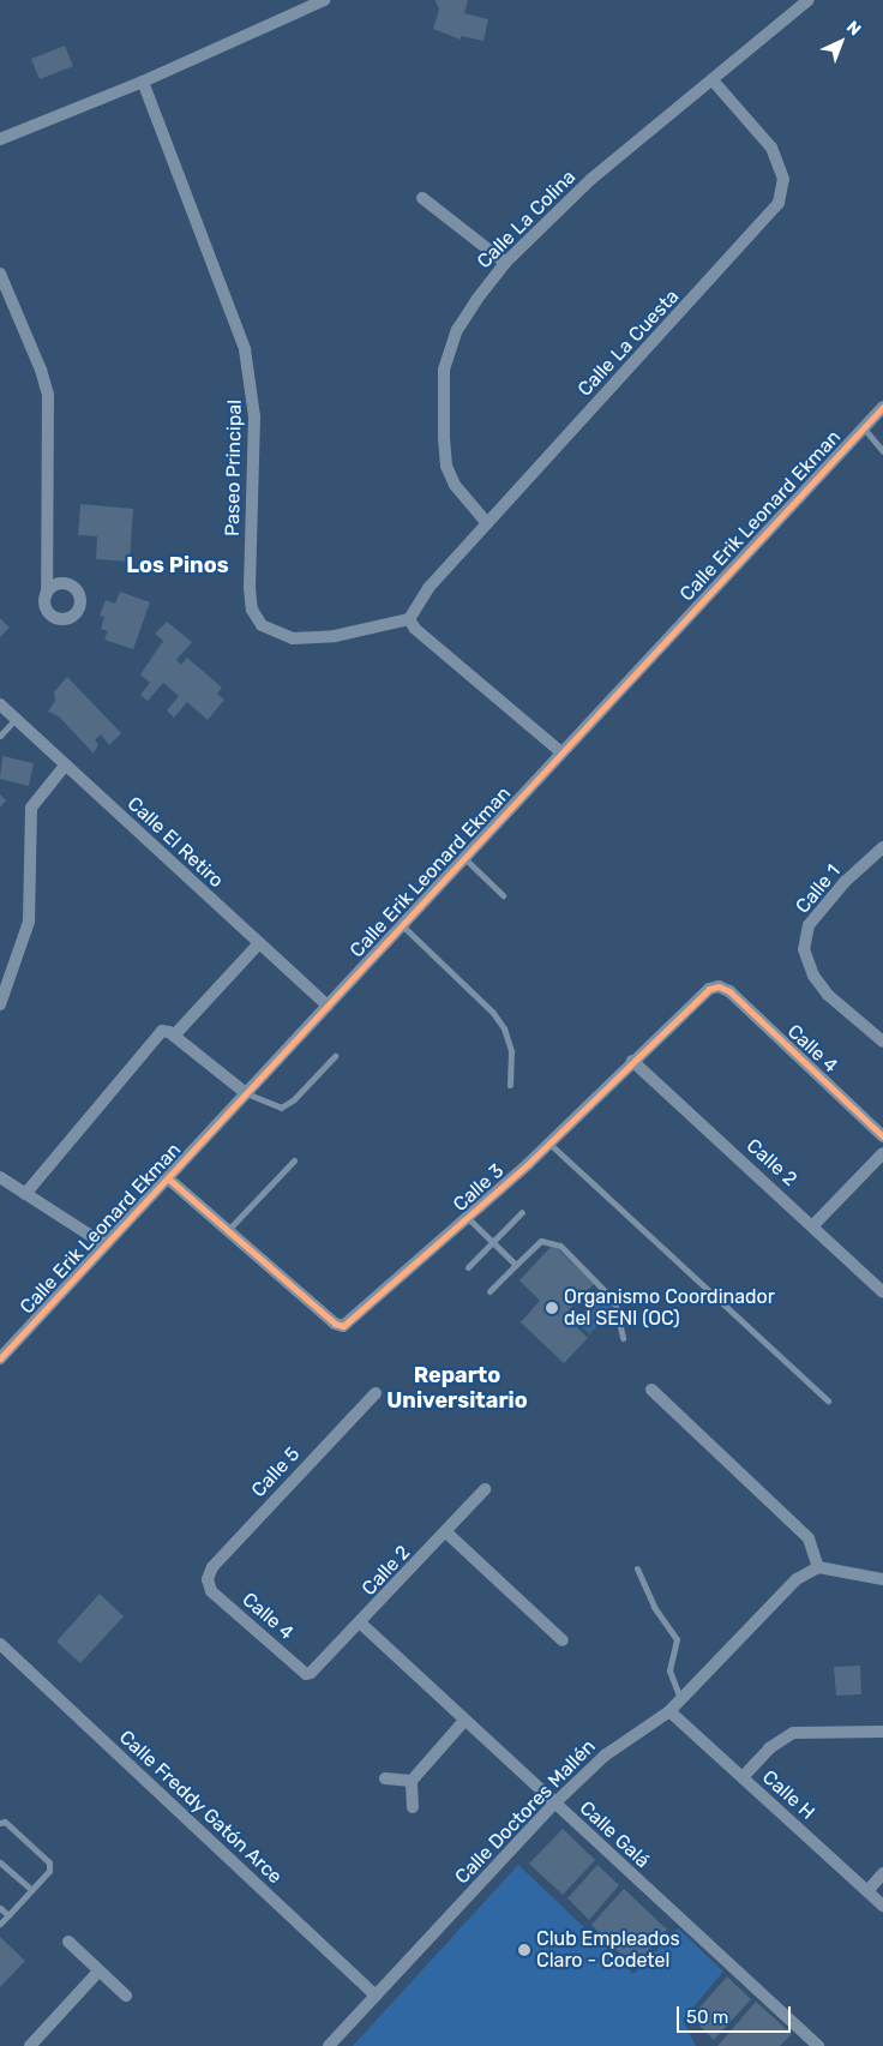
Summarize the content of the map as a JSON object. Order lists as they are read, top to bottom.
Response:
{
  "streets": {
    "street": [
      "Calle La Colina",
      "Calle La Cuesta",
      "Paseo Principal",
      "Calle Erik Leonard Ekman",
      "Calle El Retiro",
      "Calle 1",
      "Calle 4",
      "Calle 2",
      "Calle 3",
      "Calle 5",
      "Calle H",
      "Calle Freddy Gatón Arce",
      "Calle Doctores Mallén",
      "Calle Galá"
    ]
  },
  "crossings": [
    ["Calle La Colina", "Calle La Cuesta"],
    ["Calle La Cuesta", "Paseo Principal"],
    ["Calle Erik Leonard Ekman", "Calle El Retiro"],
    ["Calle Erik Leonard Ekman", "Calle 3"],
    ["Calle 4", "Calle 2"],
    ["Calle 4", "Calle 3"],
    ["Calle 4", "Calle 5"],
    ["Calle 2", "Calle 3"],
    ["Calle 2", "Calle Galá"],
    ["Calle H", "Calle Doctores Mallén"],
    ["Calle Freddy Gatón Arce", "Calle Doctores Mallén"],
    ["Calle Doctores Mallén", "Calle Galá"]
  ],
  "districts": ["Los Pinos", "Reparto Universitario"],
  "places": ["Organismo Coordinador del SENI (OC)", "Club Empleados Claro - Codetel"],
  "scale_bar": "50 m",
  "north": "top right"
}
